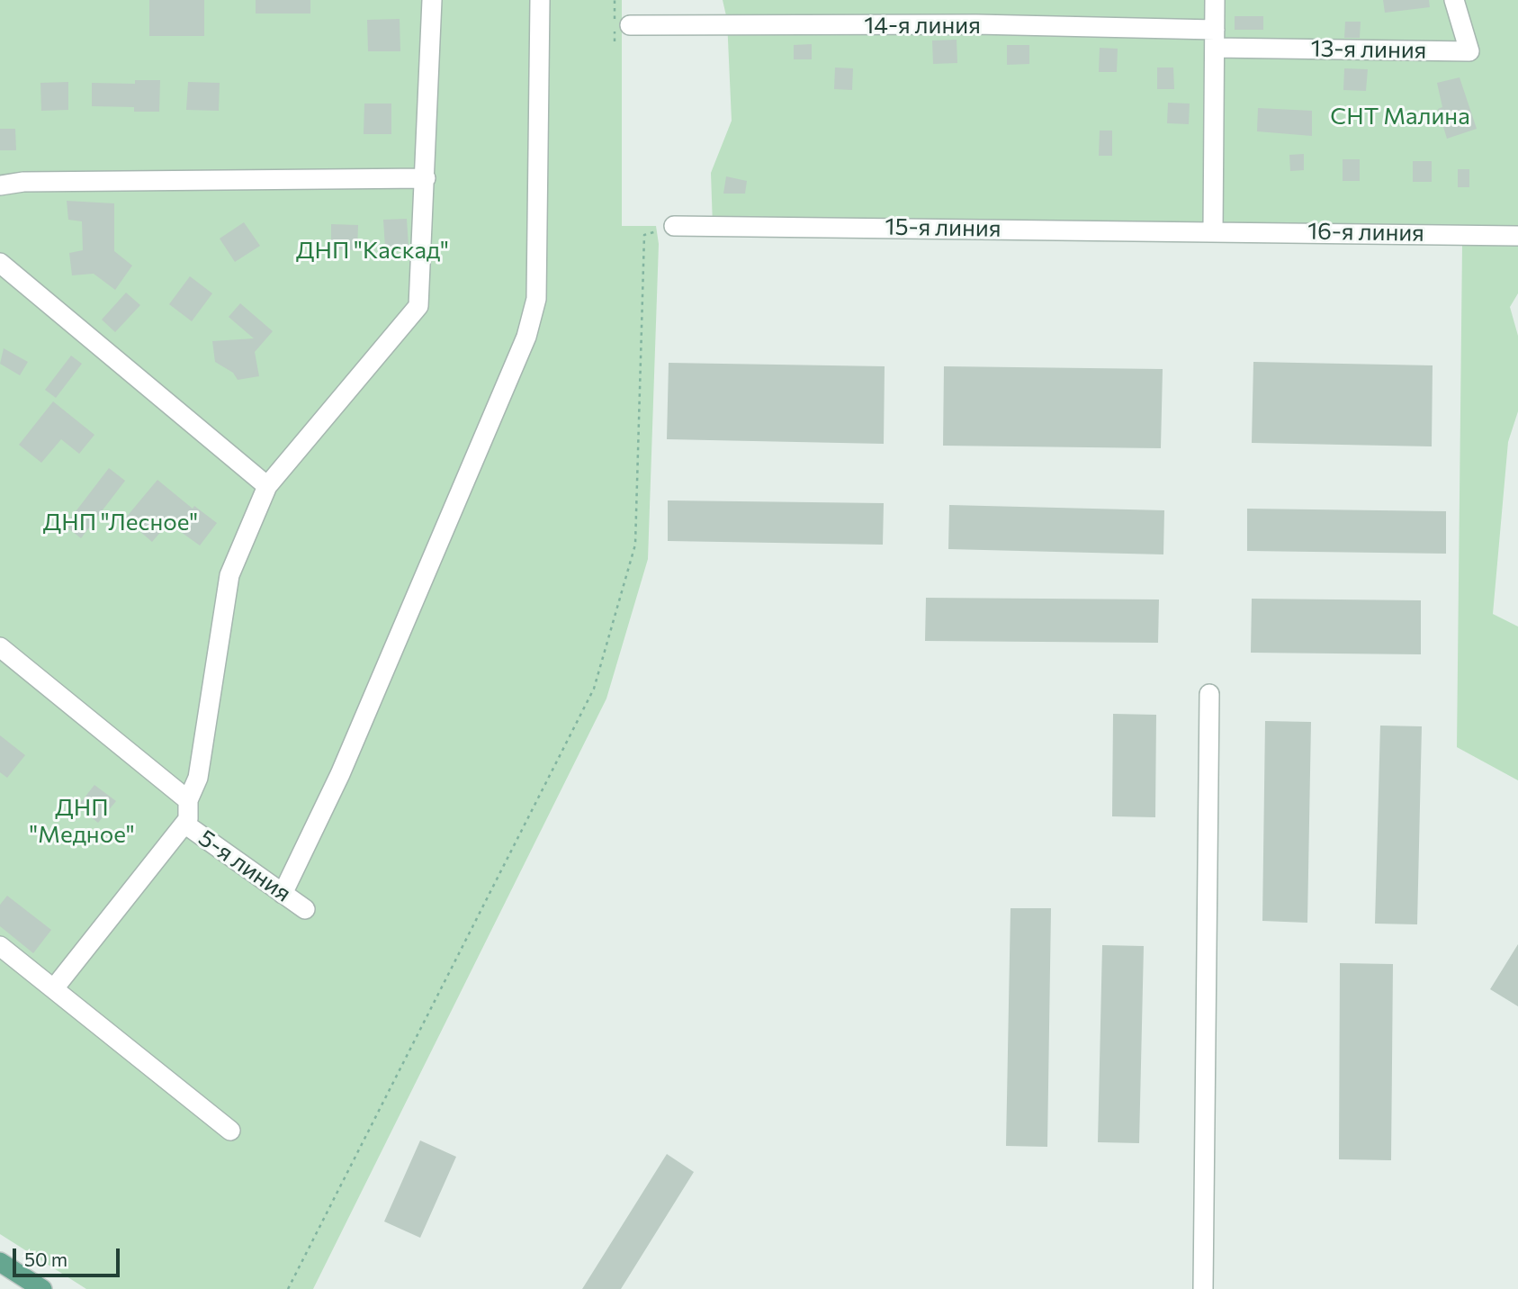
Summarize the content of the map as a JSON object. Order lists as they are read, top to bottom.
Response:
{
  "streets": {
    "street": [
      "14-я линия",
      "13-я линия",
      "15-я линия",
      "16-я линия",
      "5-я линия"
    ]
  },
  "crossings": [
    ["14-я линия", "13-я линия"],
    ["15-я линия", "16-я линия"]
  ],
  "parks": [
    "СНТ Малина",
    "ДНП \"Каскад\"",
    "ДНП \"Лесное\"",
    "ДНП \"Медное\""
  ],
  "scale_bar": "50 m"
}
